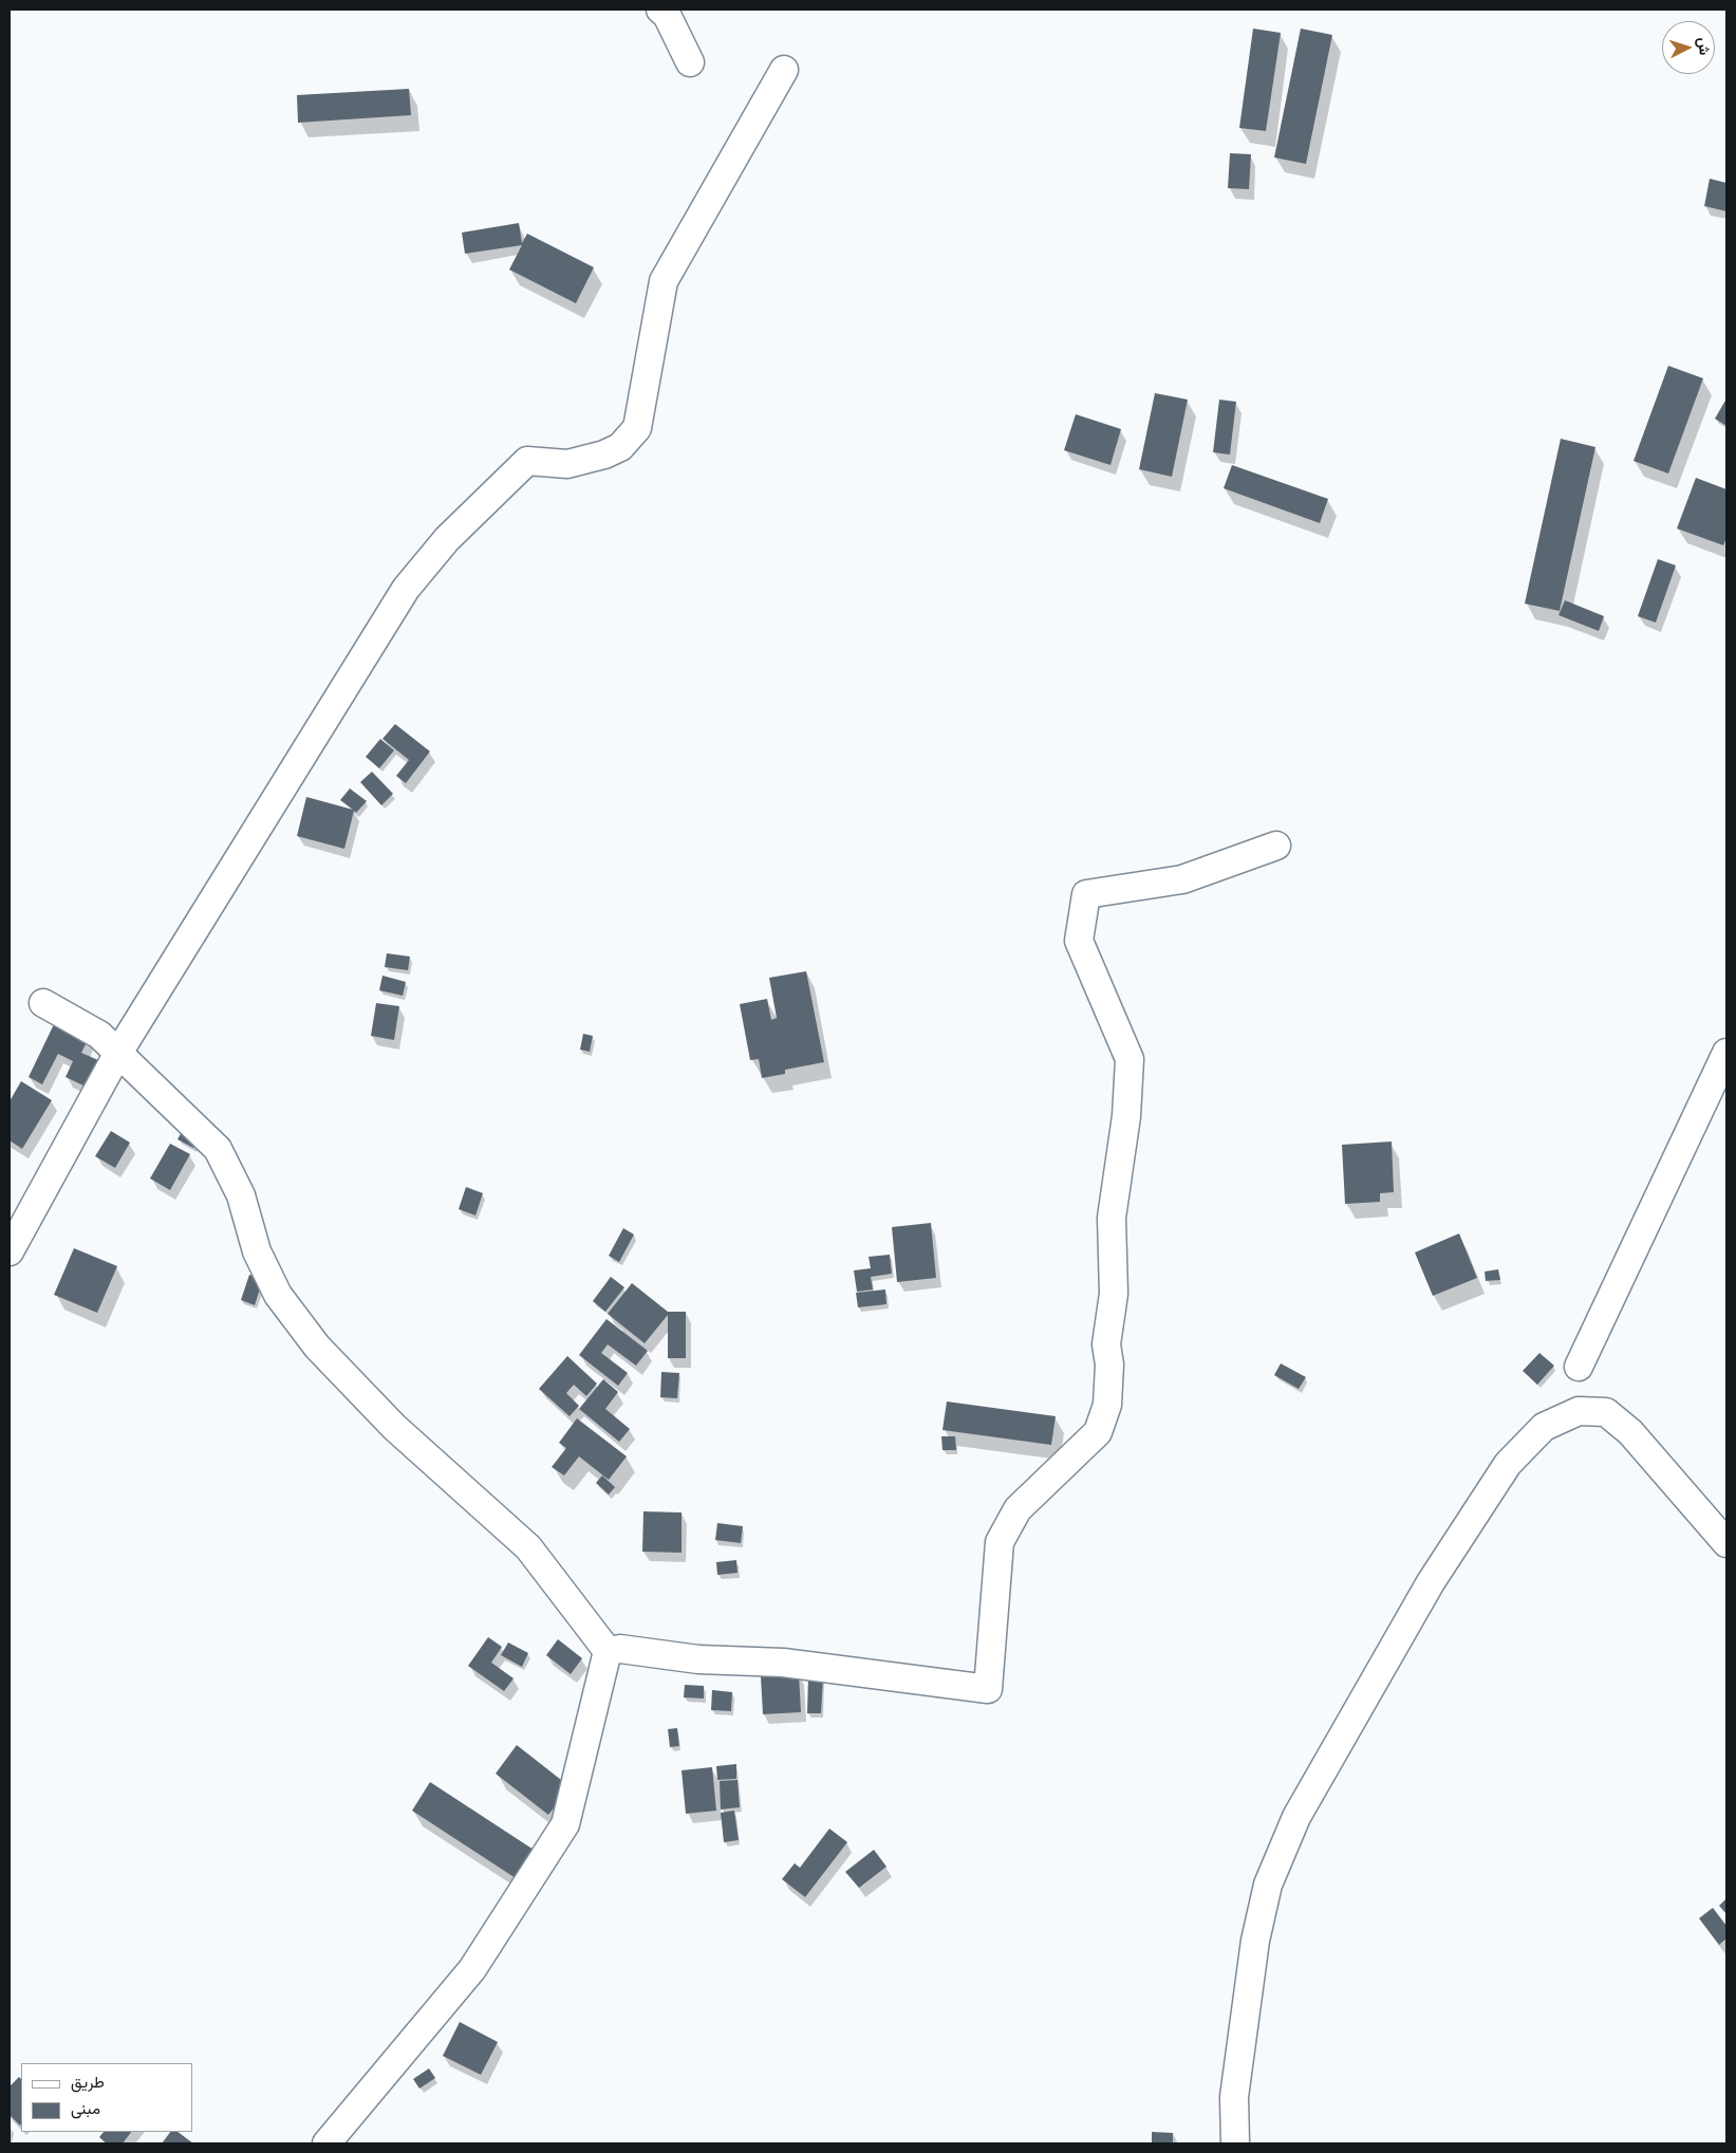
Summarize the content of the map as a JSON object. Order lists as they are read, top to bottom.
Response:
{
  "legend": ["طريق", "مبنى"],
  "north": "right"
}
